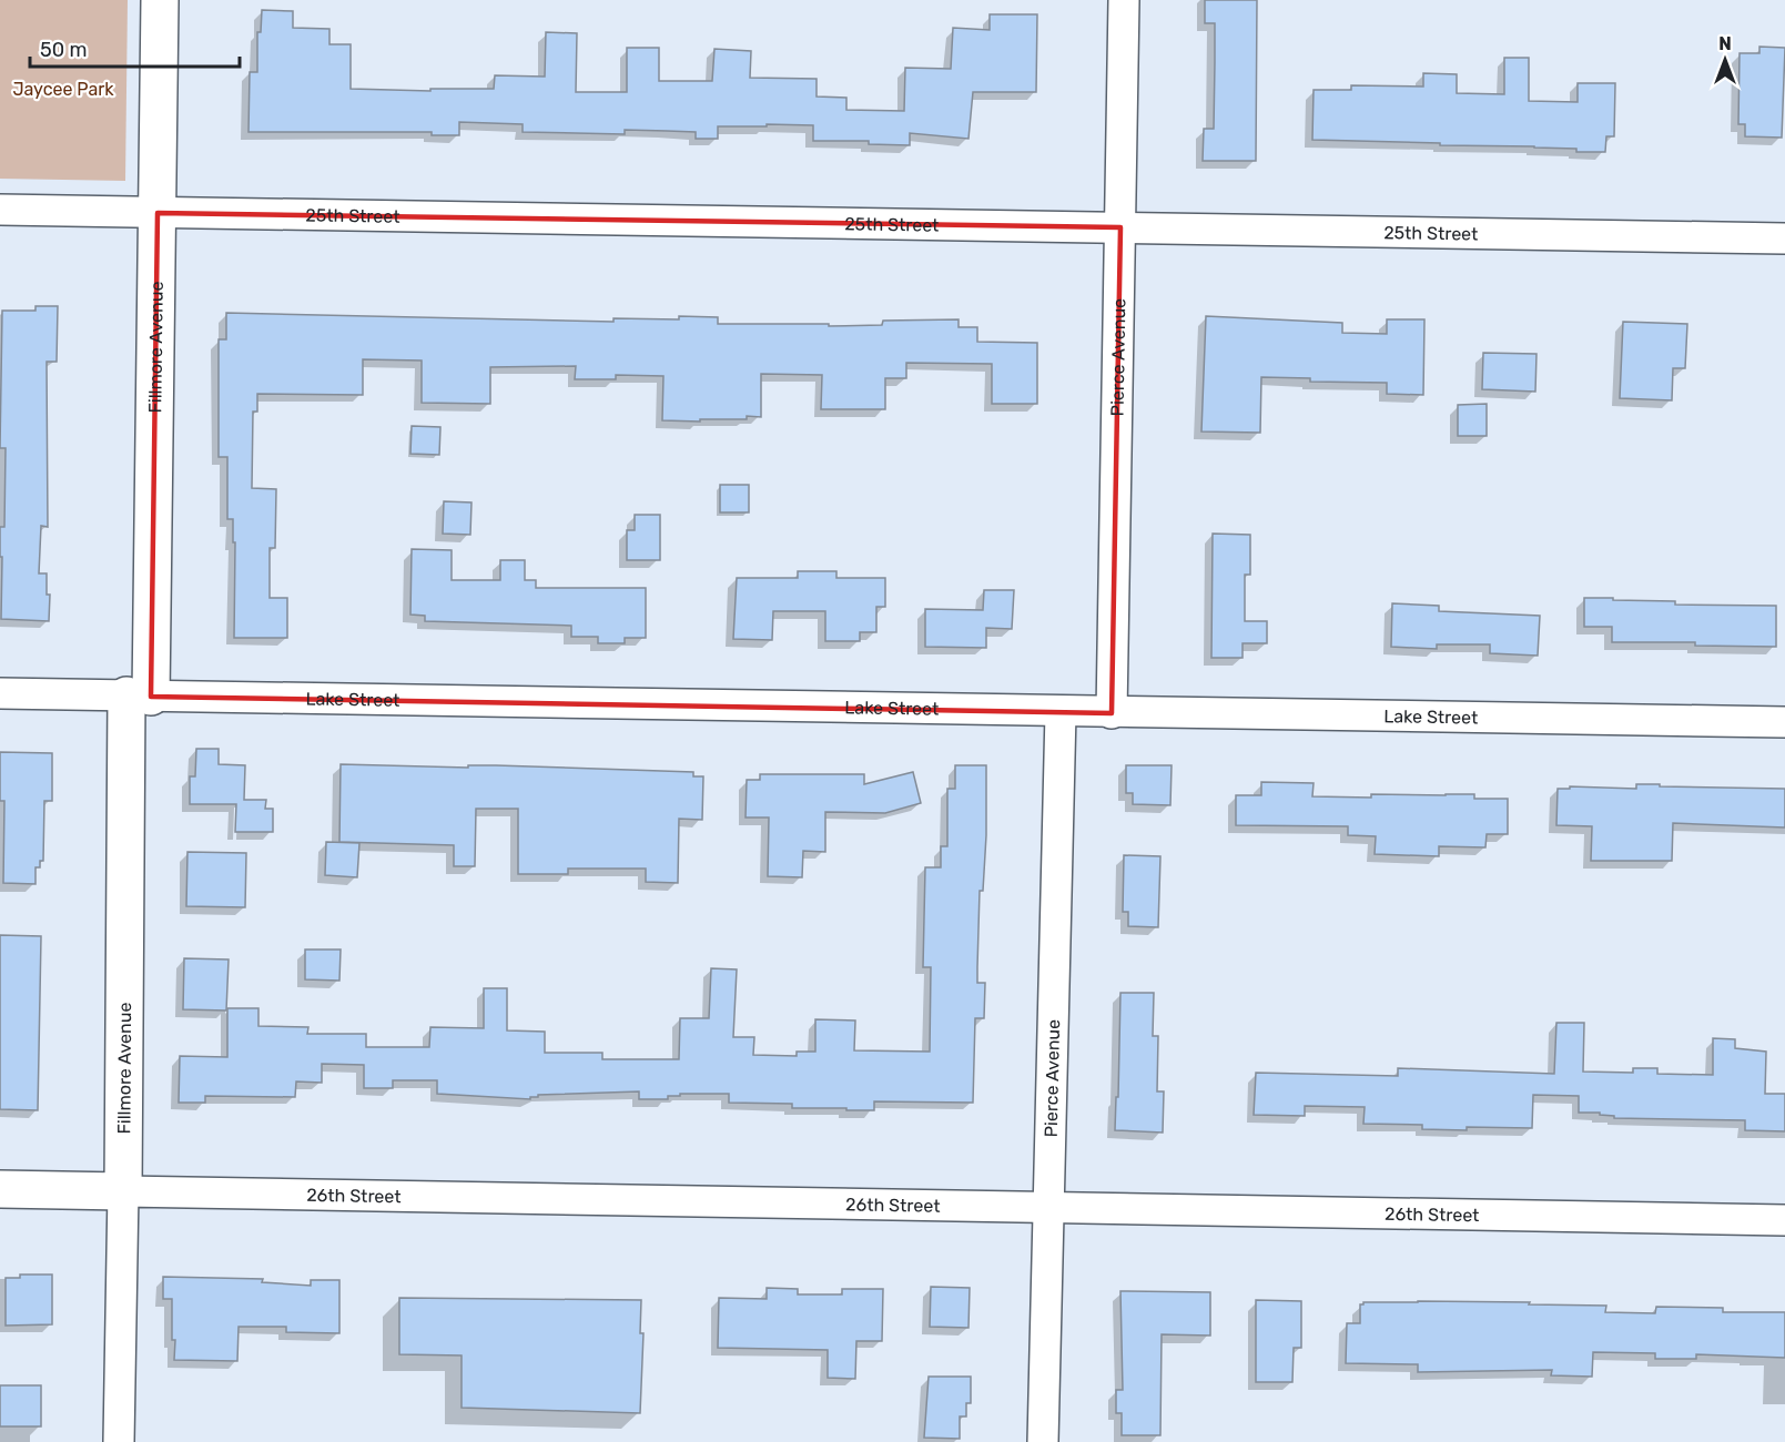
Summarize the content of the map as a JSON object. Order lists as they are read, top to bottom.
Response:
{
  "streets": {
    "street": [
      "25th Street",
      "Fillmore Avenue",
      "Pierce Avenue",
      "Lake Street",
      "26th Street"
    ]
  },
  "crossings": [
    ["25th Street", "Fillmore Avenue"],
    ["25th Street", "Pierce Avenue"],
    ["Fillmore Avenue", "Lake Street"],
    ["Fillmore Avenue", "26th Street"],
    ["Pierce Avenue", "Lake Street"],
    ["Pierce Avenue", "26th Street"]
  ],
  "parks": ["Jaycee Park"],
  "scale_bar": "50 m",
  "north": "top"
}
